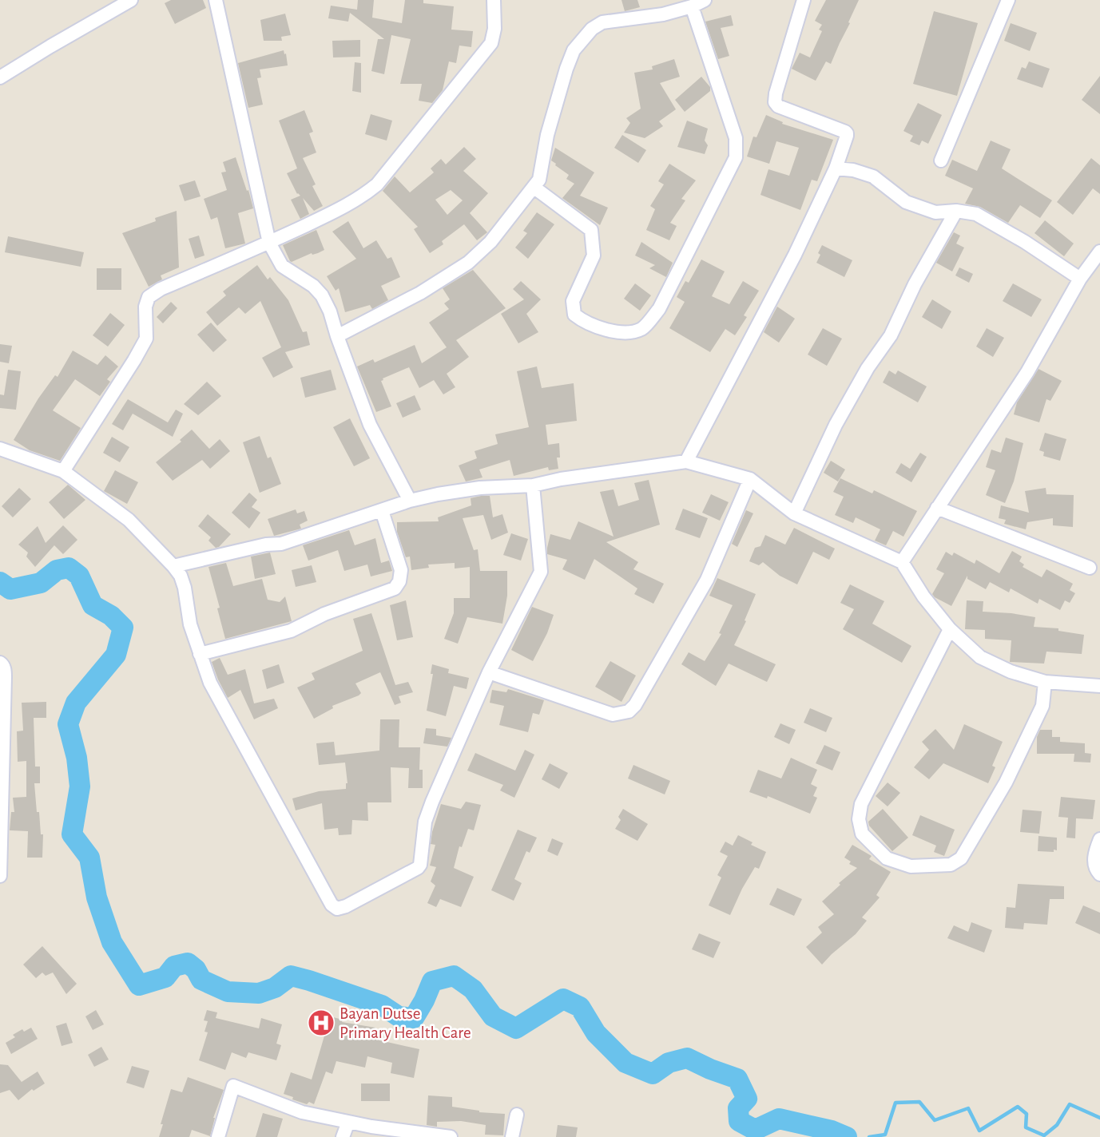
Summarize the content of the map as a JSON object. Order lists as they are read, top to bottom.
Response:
{
  "places": {
    "hospital": ["Bayan Dutse Primary Health Care"]
  }
}
